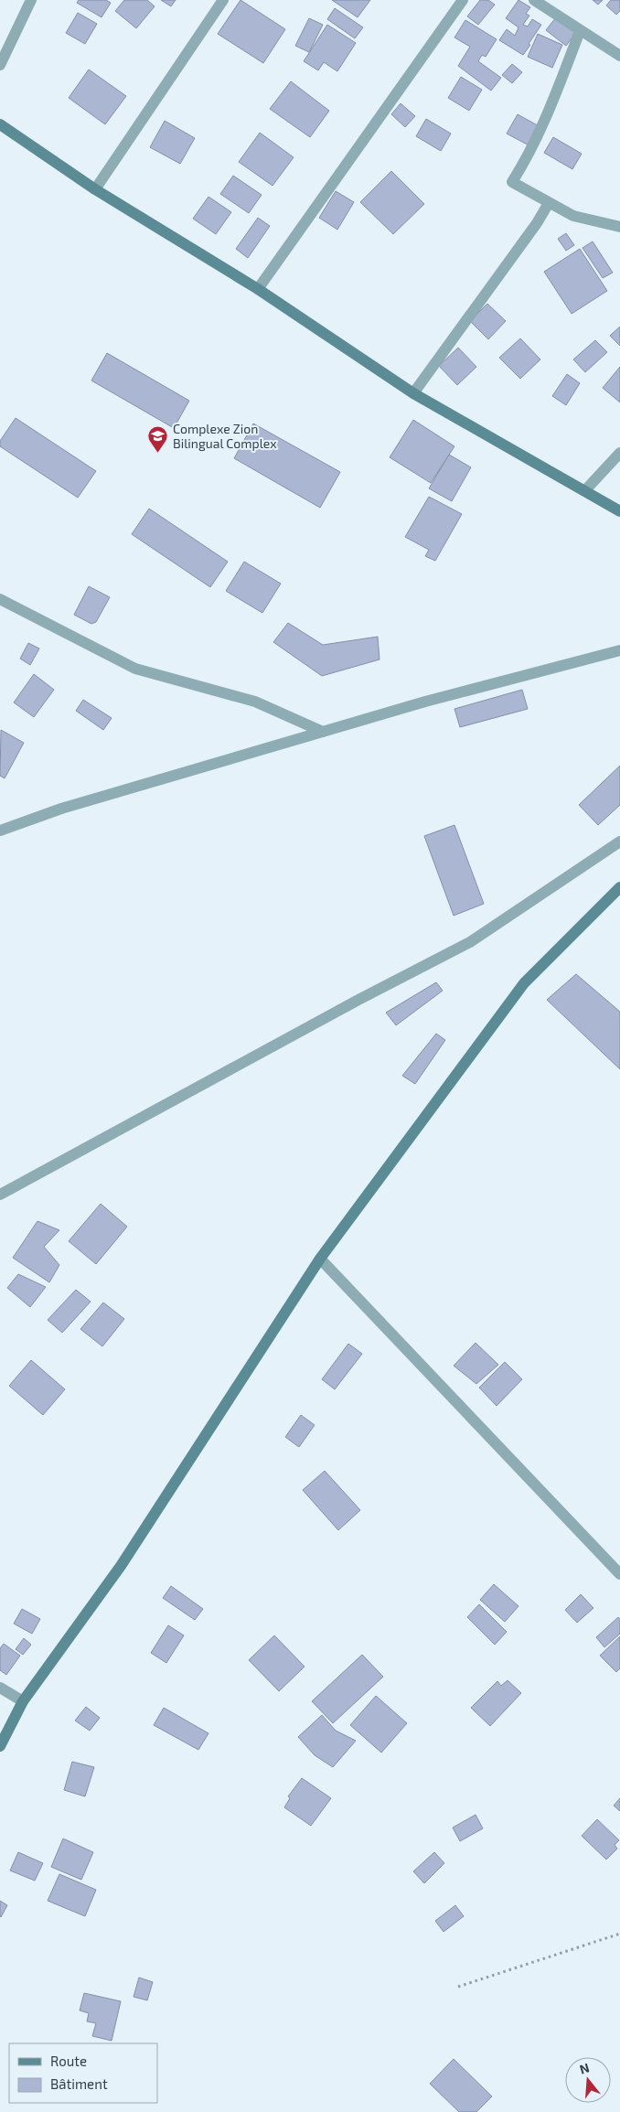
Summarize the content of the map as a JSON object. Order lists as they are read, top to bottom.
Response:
{
  "places": {
    "school or university": ["Complexe Zion Bilingual Complex"]
  },
  "legend": ["Route", "Bâtiment"],
  "north": "top"
}
